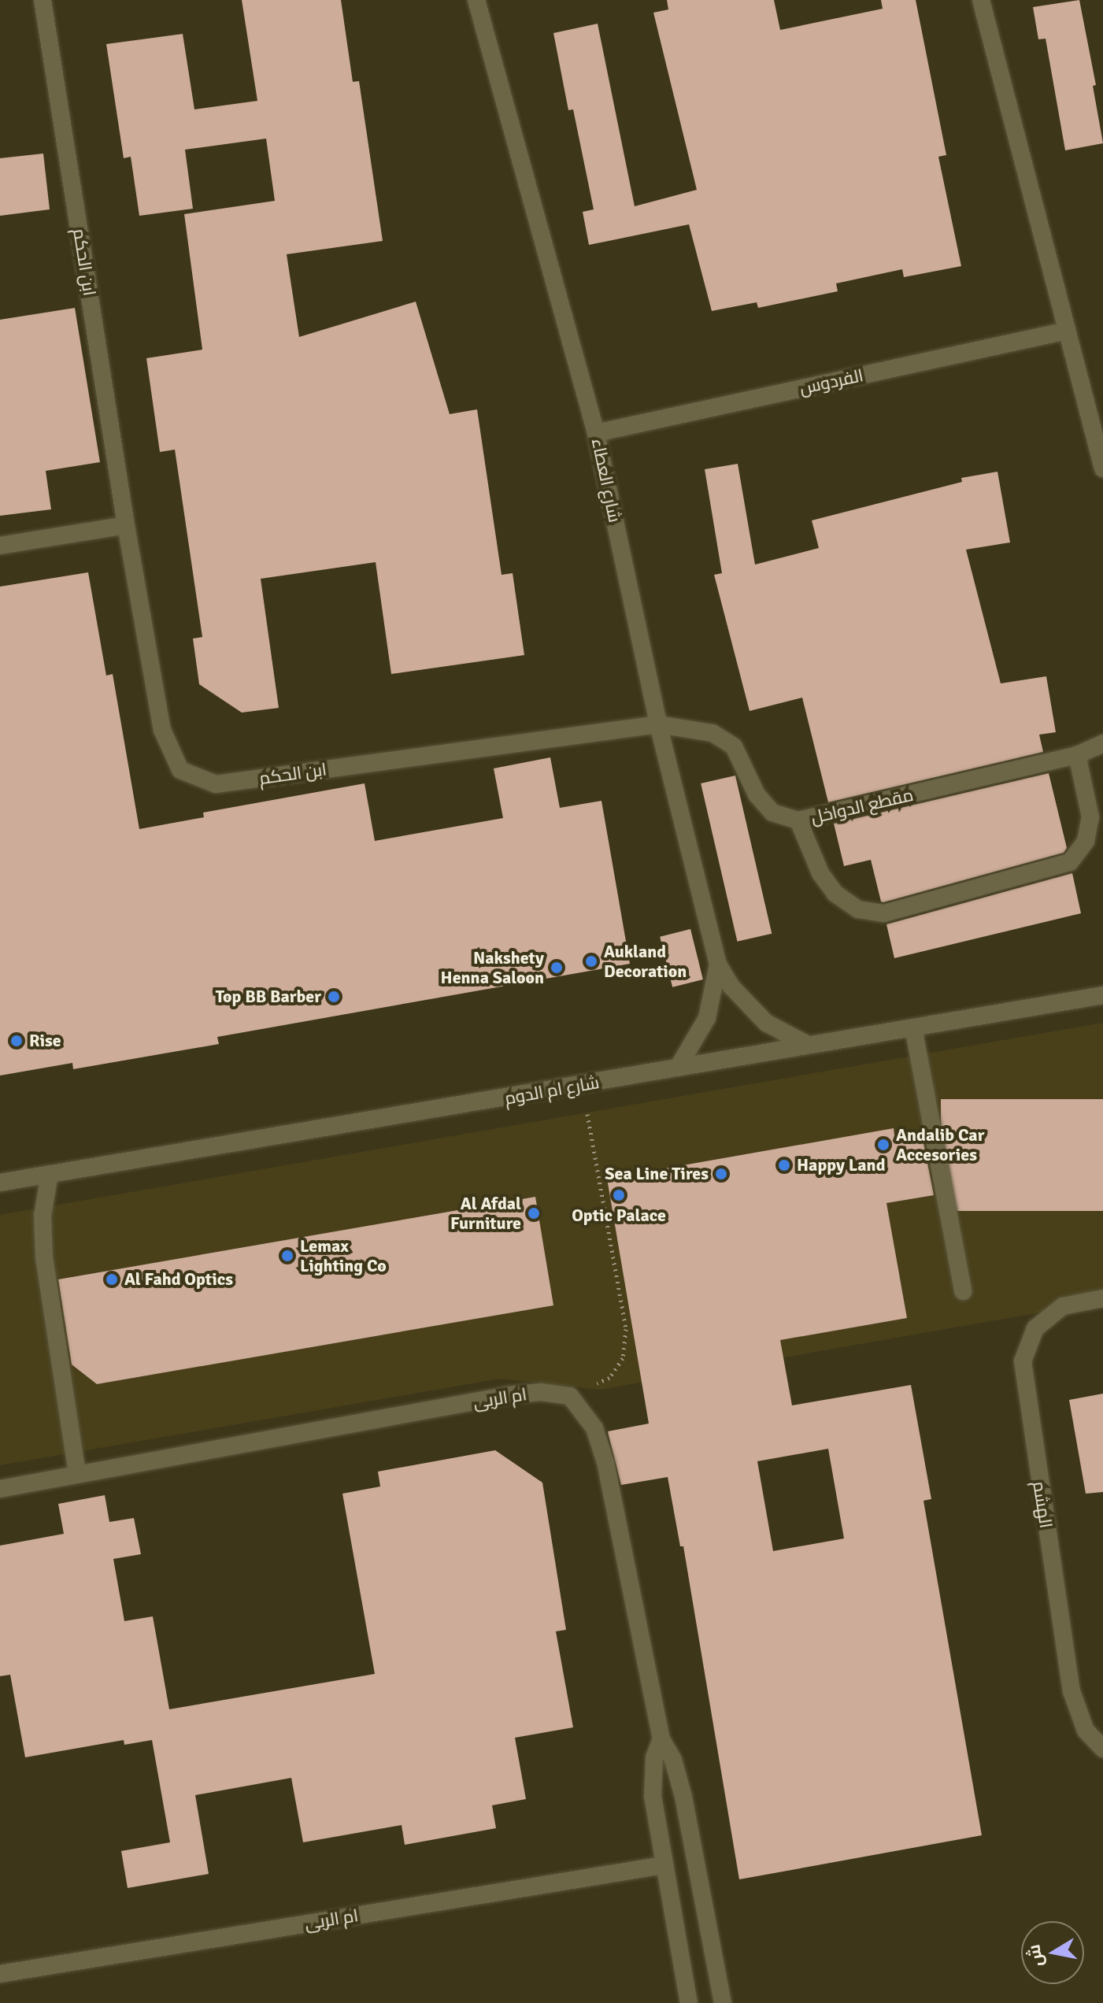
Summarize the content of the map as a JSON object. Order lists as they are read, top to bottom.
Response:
{
  "streets": {
    "street": [
      "ابن الحكم",
      "الفردوس",
      "شارع العطاء",
      "مقطع الدواخل",
      "شارع ام الدوم",
      "ام الربى",
      "الهشم"
    ]
  },
  "crossings": [
    ["ابن الحكم", "شارع العطاء"],
    ["ابن الحكم", "مقطع الدواخل"],
    ["الفردوس", "شارع العطاء"],
    ["شارع العطاء", "مقطع الدواخل"],
    ["شارع العطاء", "شارع ام الدوم"]
  ],
  "places": [
    "Aukland Decoration",
    "Nakshety Henna Saloon",
    "Top BB Barber",
    "Rise",
    "Andalib Car Accesories",
    "Happy Land",
    "Sea Line Tires",
    "Optic Palace",
    "Al Afdal Furniture",
    "Lemax Lighting Co",
    "Al Fahd Optics"
  ],
  "north": "left"
}
